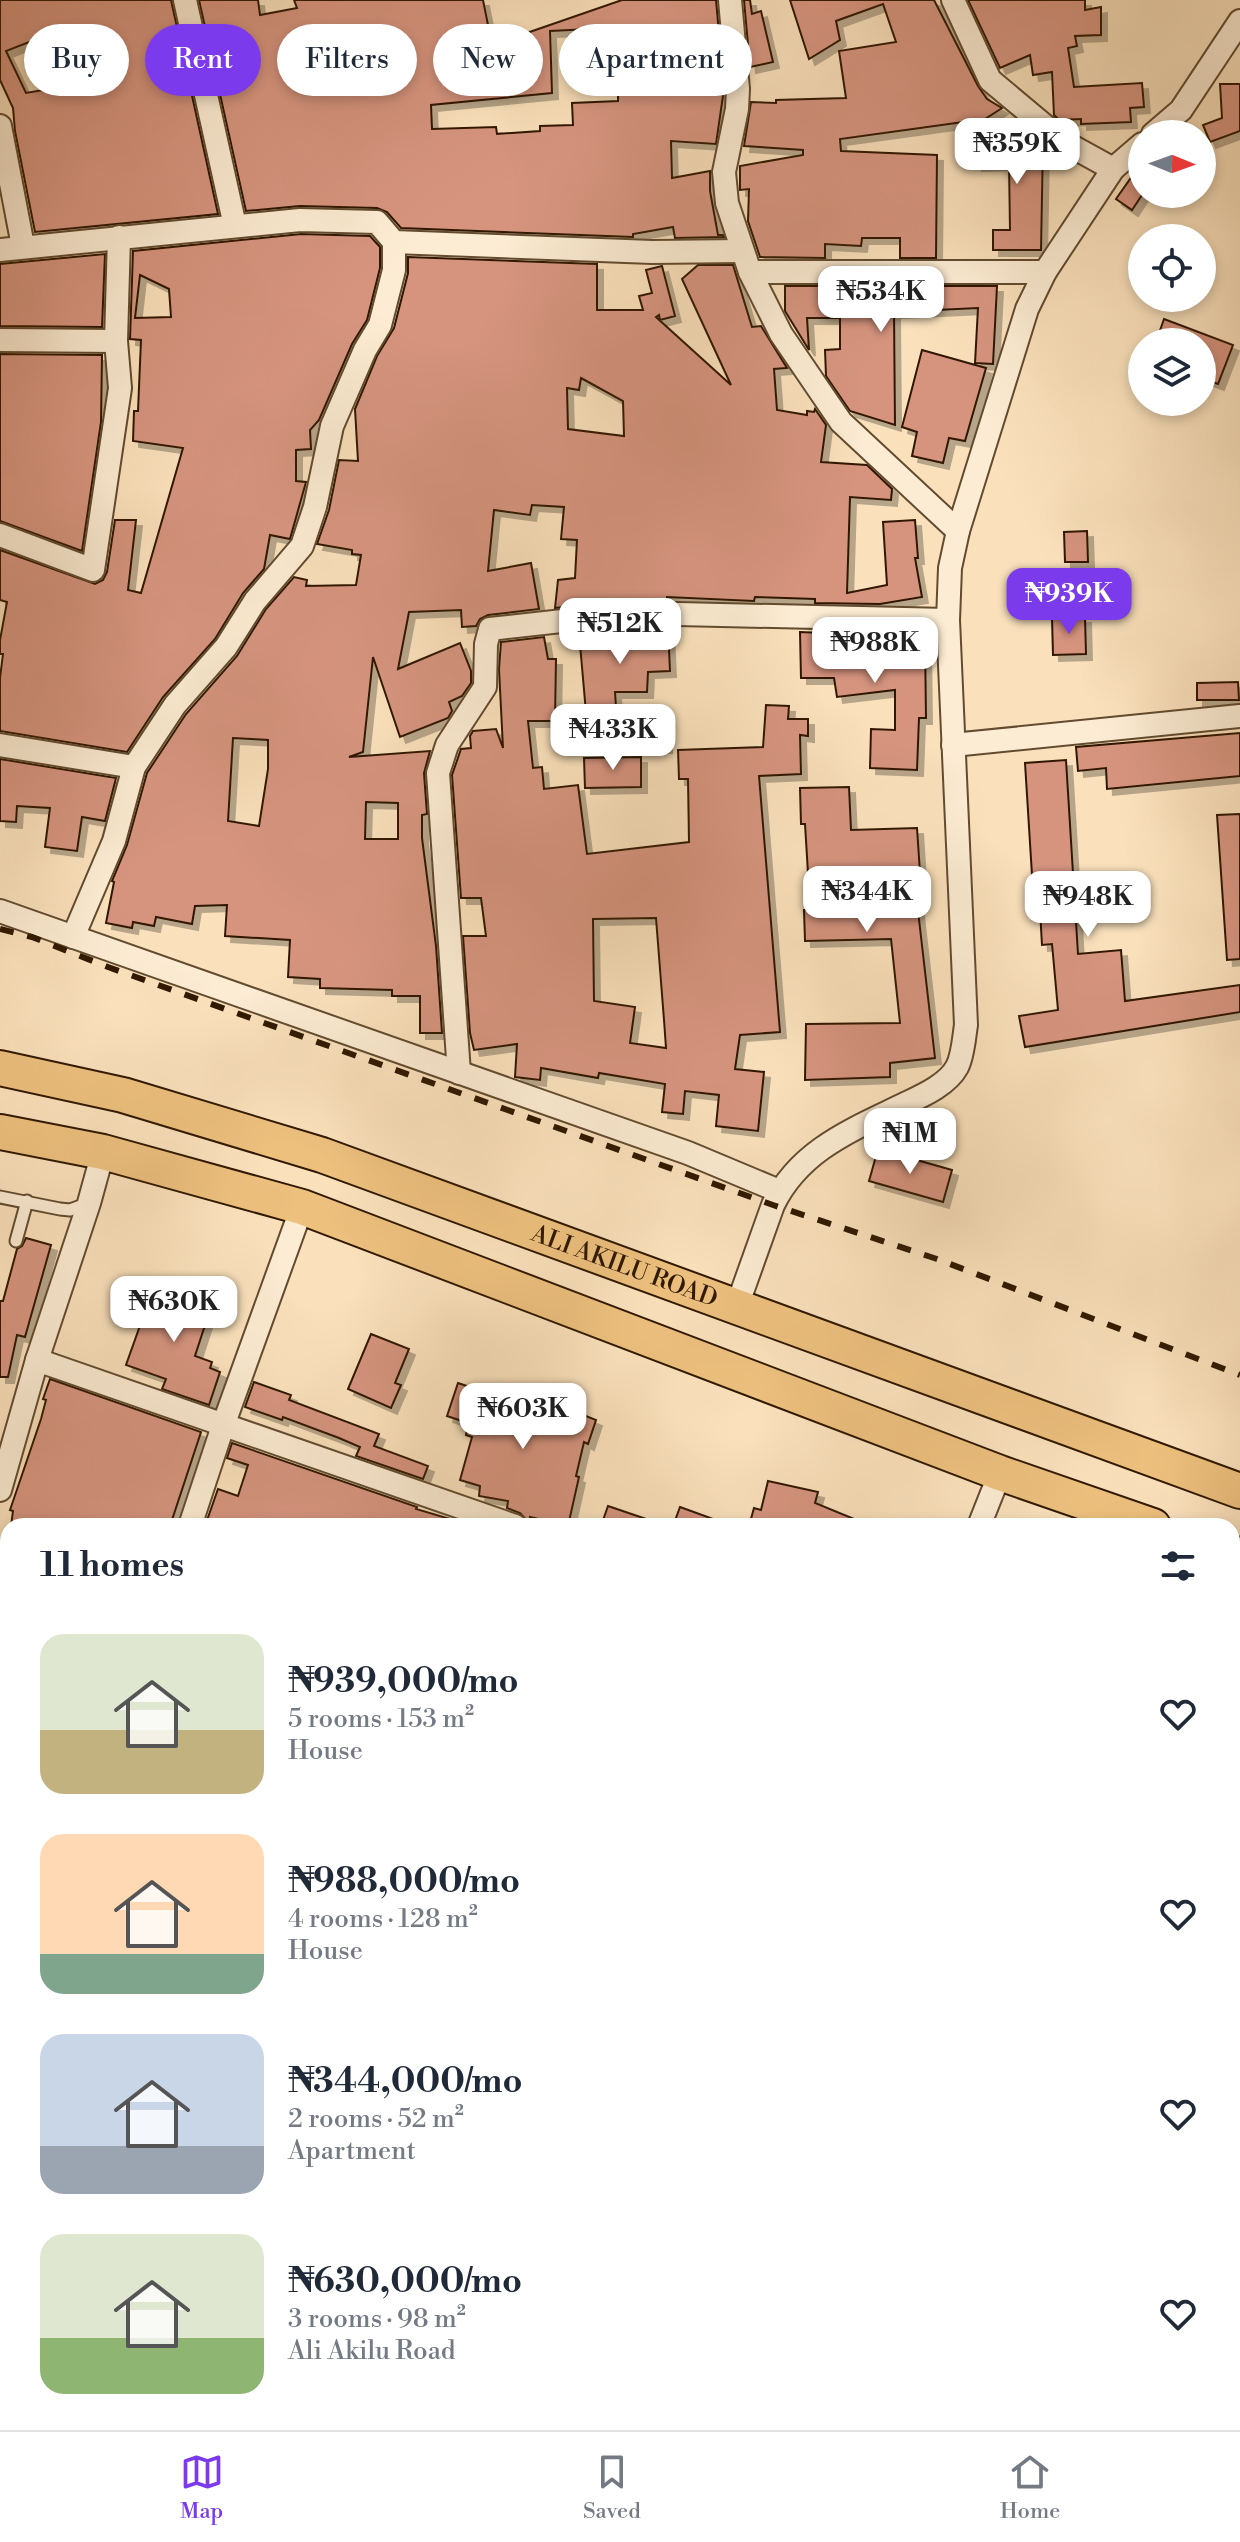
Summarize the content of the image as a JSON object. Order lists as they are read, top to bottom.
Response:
{
  "streets": {
    "main road": ["ALI AKILU ROAD"]
  },
  "north": "right",
  "page": {
    "chip": [
      "Buy",
      "Rent",
      "Filters",
      "New",
      "Apartment"
    ],
    "price": [
      "₦359K",
      "₦534K",
      "₦939K",
      "₦512K",
      "₦988K",
      "₦433K",
      "₦344K",
      "₦948K",
      "₦1M",
      "₦630K",
      "₦603K"
    ],
    "heading": "11 homes",
    "list": [
      {
        "name": "₦939,000/mo",
        "note": "5 rooms · 153 m² · House"
      },
      {
        "name": "₦988,000/mo",
        "note": "4 rooms · 128 m² · House"
      },
      {
        "name": "₦344,000/mo",
        "note": "2 rooms · 52 m² · Apartment"
      },
      {
        "name": "₦630,000/mo",
        "note": "3 rooms · 98 m² · Ali Akilu Road"
      }
    ],
    "tabs": ["Map", "Saved", "Home"]
  }
}
